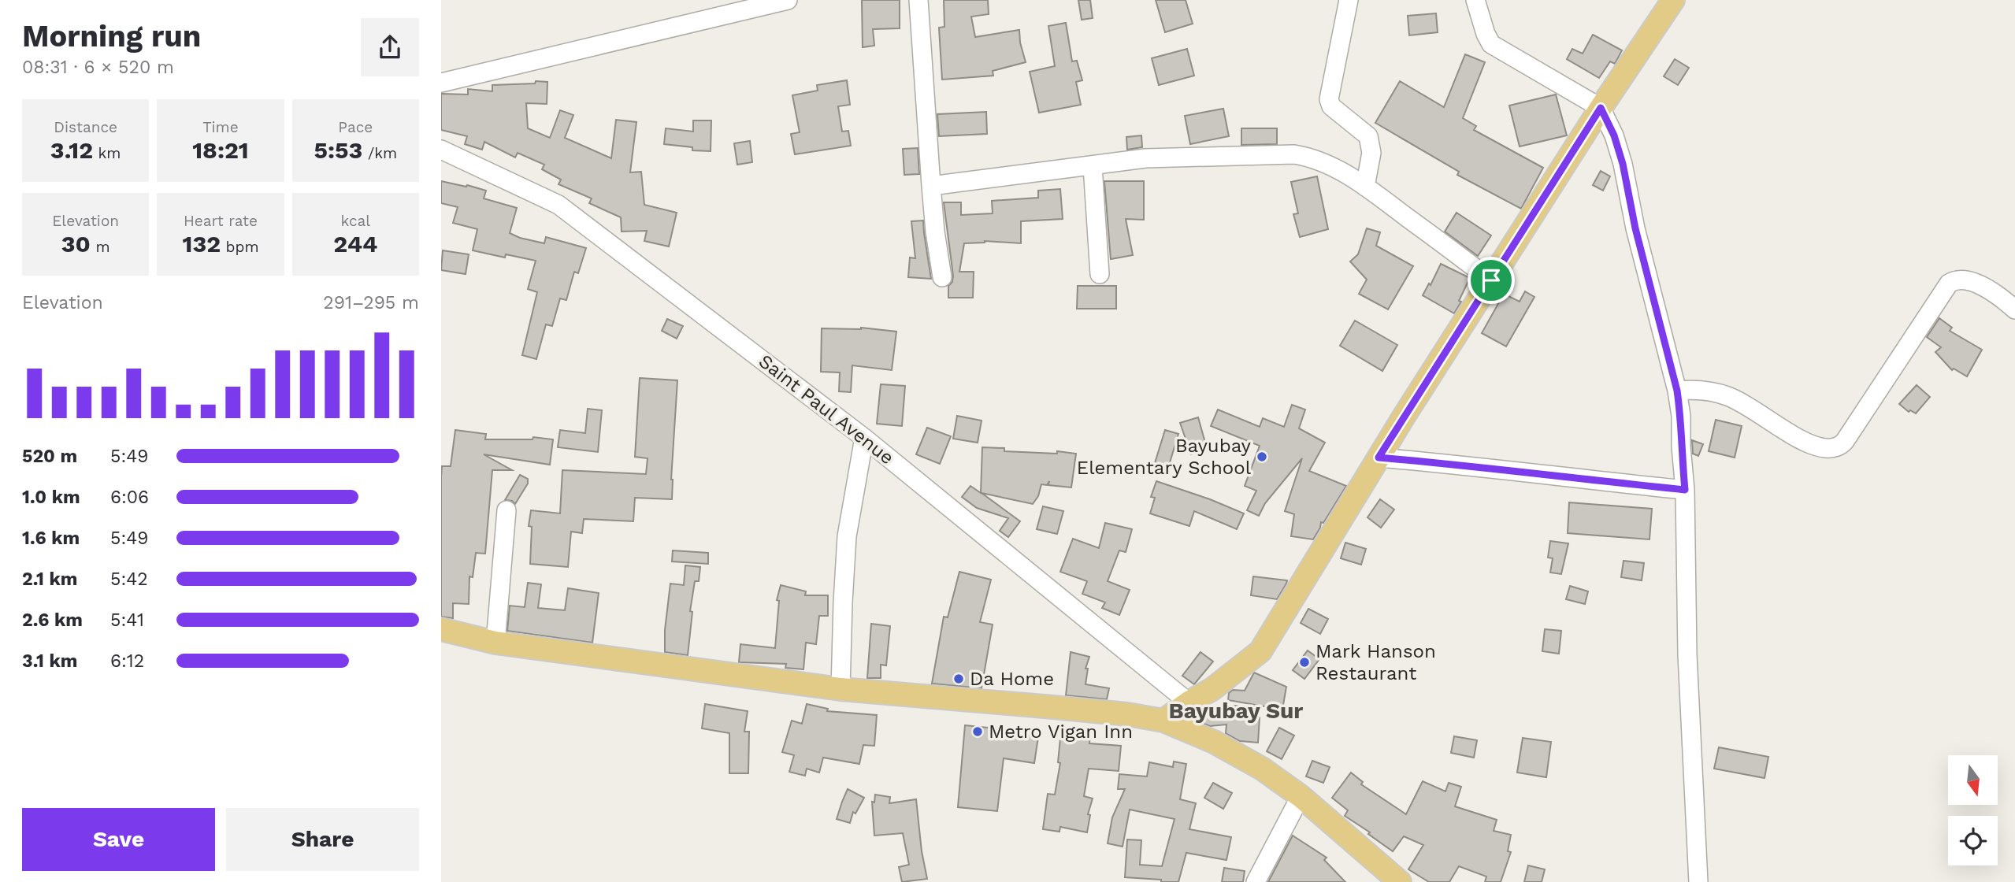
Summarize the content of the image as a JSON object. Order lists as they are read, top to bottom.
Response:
{
  "streets": {
    "street": ["Saint Paul Avenue"]
  },
  "districts": ["Bayubay Sur"],
  "places": [
    "Bayubay Elementary School",
    "Mark Hanson Restaurant",
    "Da Home",
    "Metro Vigan Inn"
  ],
  "north": "bottom",
  "page": {
    "heading": ["Morning run", "08:31 · 6 × 520 m"],
    "stats": [
      ["Distance", "3.12 km"],
      ["Time", "18:21"],
      ["Pace", "5:53 /km"],
      ["Elevation", "30 m"],
      ["Heart rate", "132 bpm"],
      ["kcal", "244"]
    ],
    "chart": ["Elevation", "291–295 m"],
    "list": [
      {
        "name": "520 m",
        "note": "5:49"
      },
      {
        "name": "1.0 km",
        "note": "6:06"
      },
      {
        "name": "1.6 km",
        "note": "5:49"
      },
      {
        "name": "2.1 km",
        "note": "5:42"
      },
      {
        "name": "2.6 km",
        "note": "5:41"
      },
      {
        "name": "3.1 km",
        "note": "6:12"
      }
    ],
    "buttons": ["Save", "Share"]
  }
}
